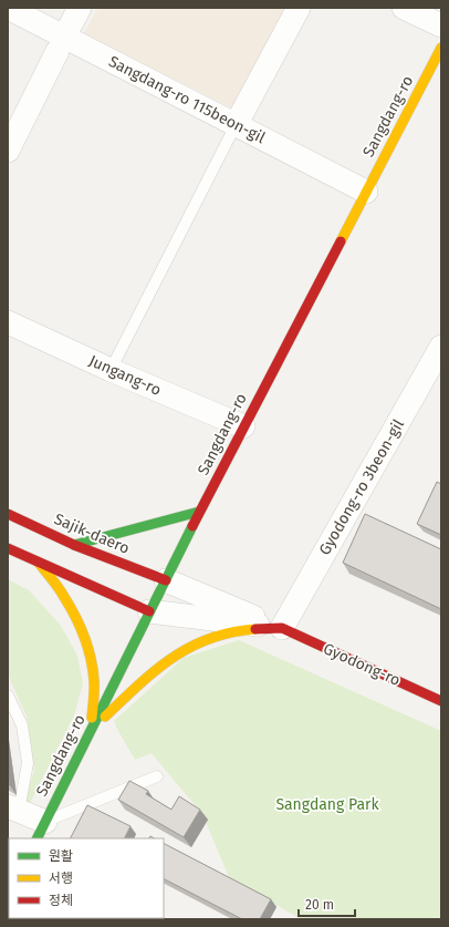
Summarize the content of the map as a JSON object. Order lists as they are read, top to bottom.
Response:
{
  "streets": {
    "main road": ["Sangdang-ro", "Sajik-daero", "Gyodong-ro"],
    "street": ["Sangdang-ro 115beon-gil", "Jungang-ro", "Gyodong-ro 3beon-gil"]
  },
  "crossings": [
    ["Sangdang-ro 115beon-gil", "Sangdang-ro"],
    ["Sangdang-ro", "Jungang-ro"],
    ["Sangdang-ro", "Sajik-daero"],
    ["Sangdang-ro", "Gyodong-ro"],
    ["Gyodong-ro 3beon-gil", "Gyodong-ro"],
    ["Sajik-daero", "Gyodong-ro"]
  ],
  "parks": ["Sangdang Park"],
  "legend": ["원활", "서행", "정체"],
  "scale_bar": "20 m"
}
